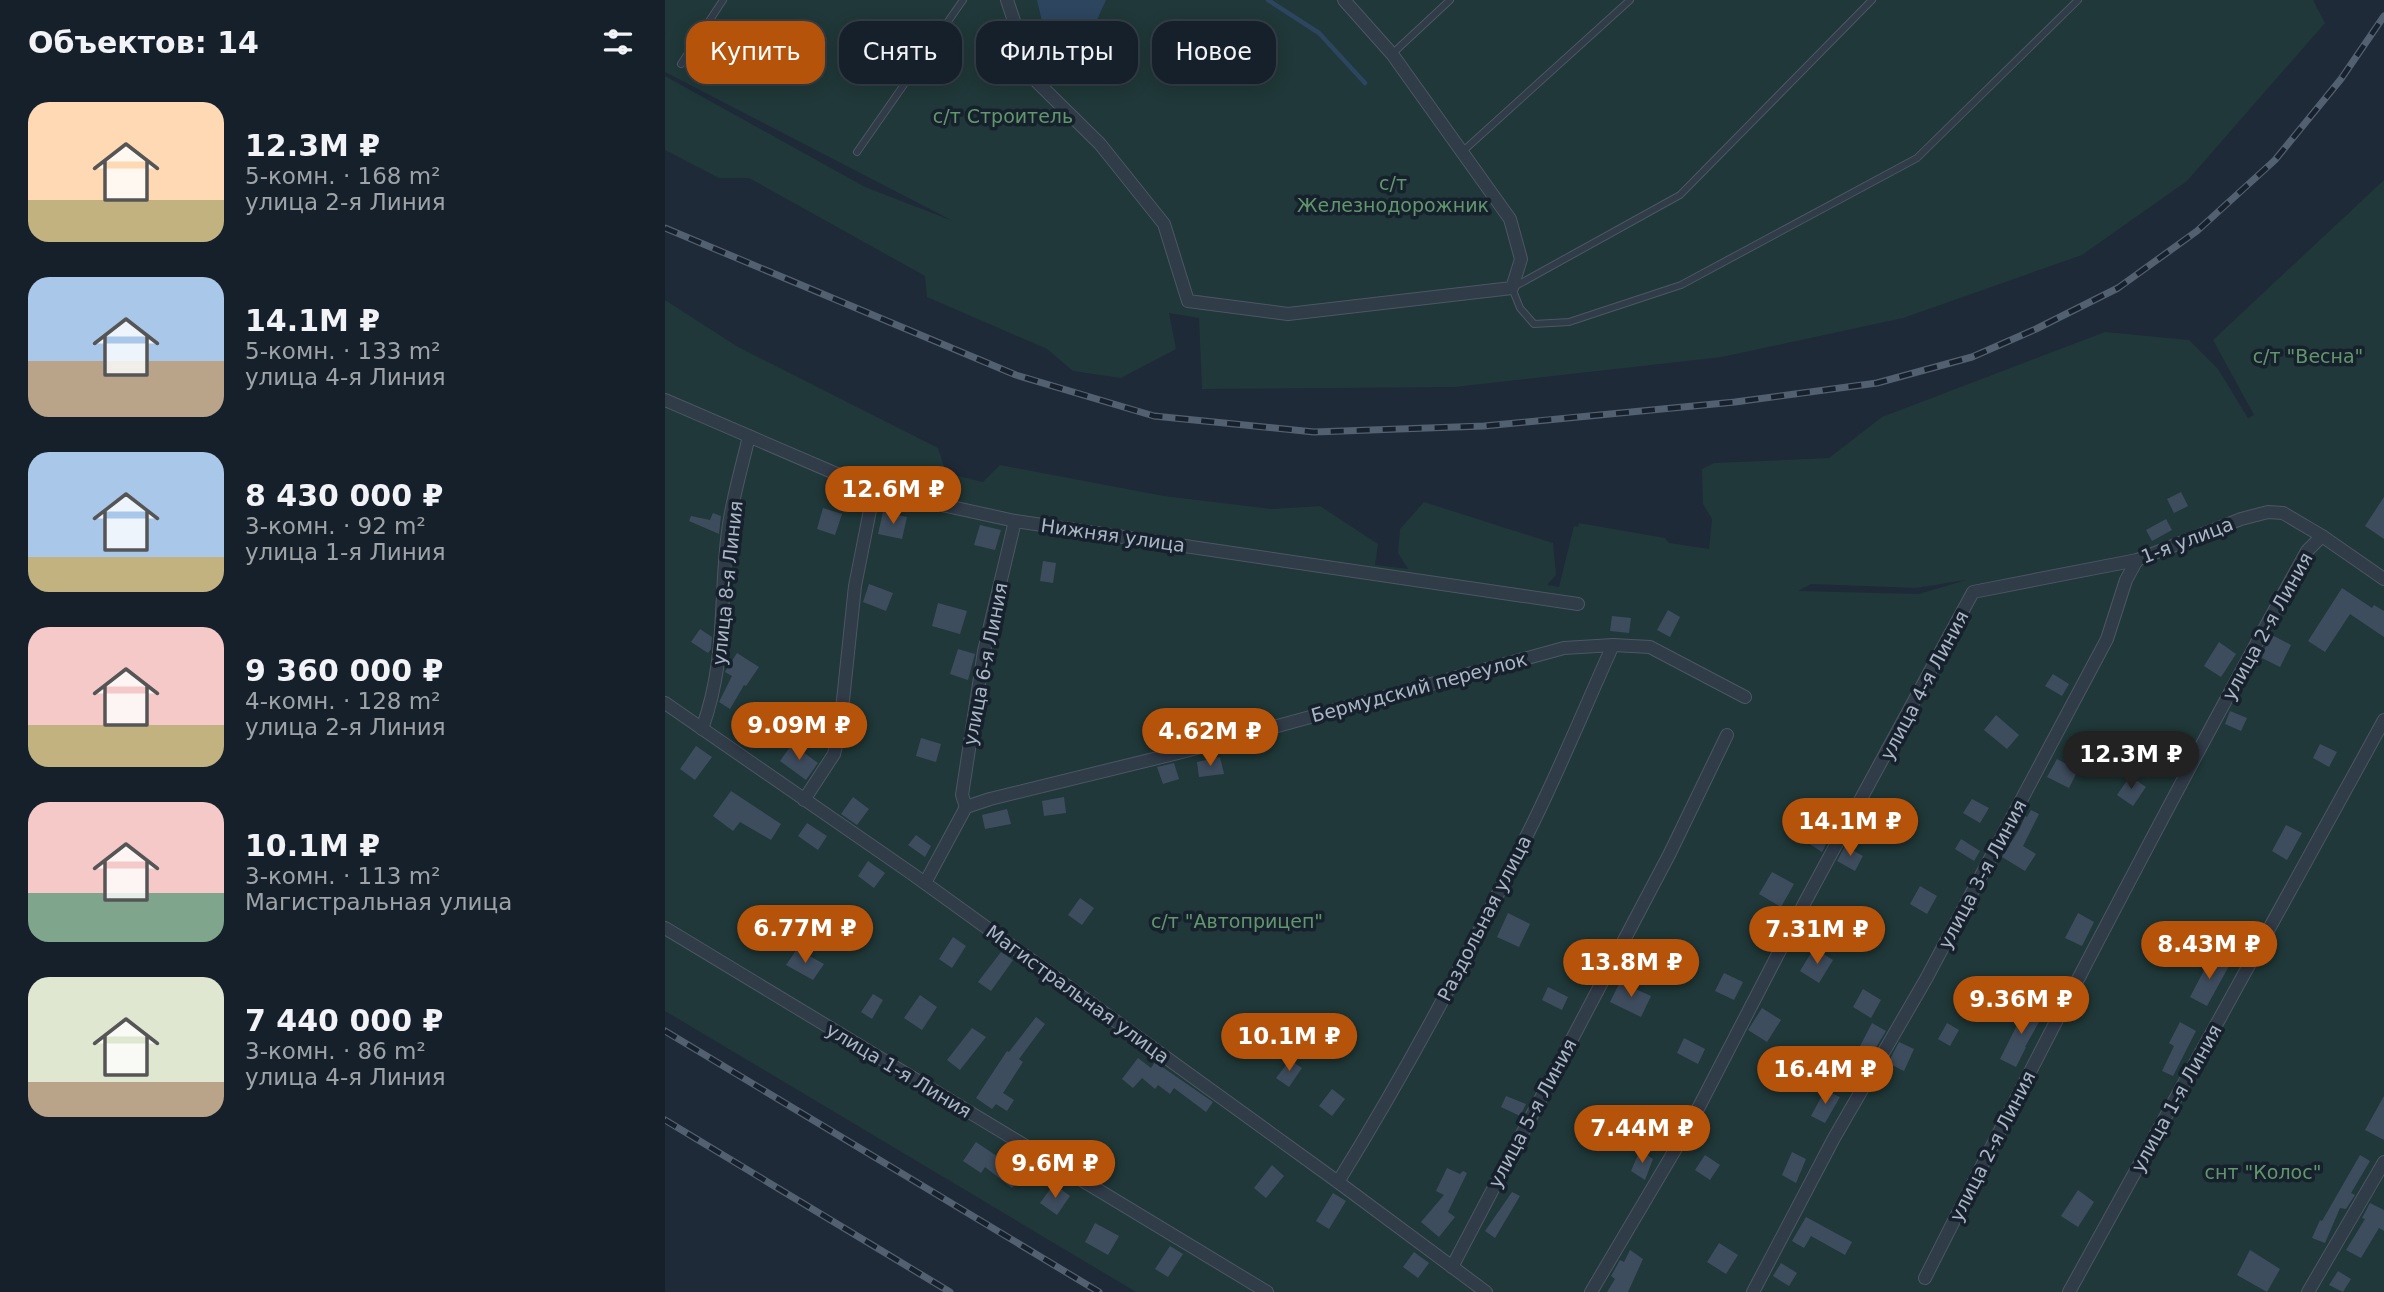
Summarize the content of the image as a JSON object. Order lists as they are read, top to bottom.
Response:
{
  "streets": {
    "street": [
      "Нижняя улица",
      "1-я улица",
      "улица 8-я Линия",
      "улица 2-я Линия",
      "улица 6-я Линия",
      "улица 4-я Линия",
      "Бермудский переулок",
      "улица 3-я Линия",
      "Раздольная улица",
      "Магистральная улица",
      "улица 1-я Линия",
      "улица 5-я Линия"
    ]
  },
  "crossings": [
    ["Нижняя улица", "улица 8-я Линия"],
    ["Нижняя улица", "улица 6-я Линия"],
    ["1-я улица", "улица 2-я Линия"],
    ["1-я улица", "улица 4-я Линия"],
    ["1-я улица", "улица 3-я Линия"],
    ["улица 8-я Линия", "Магистральная улица"],
    ["улица 6-я Линия", "Бермудский переулок"],
    ["Бермудский переулок", "Раздольная улица"],
    ["Раздольная улица", "Магистральная улица"],
    ["Магистральная улица", "улица 5-я Линия"]
  ],
  "parks": [
    "с/т Строитель",
    "с/т Железнодорожник",
    "с/т \"Весна\"",
    "с/т \"Автоприцеп\"",
    "снт \"Колос\""
  ],
  "page": {
    "heading": "Объектов: 14",
    "chip": [
      "Купить",
      "Снять",
      "Фильтры",
      "Новое"
    ],
    "list": [
      {
        "name": "12.3M ₽",
        "note": "5-комн. · 168 m² · улица 2-я Линия"
      },
      {
        "name": "14.1M ₽",
        "note": "5-комн. · 133 m² · улица 4-я Линия"
      },
      {
        "name": "8 430 000 ₽",
        "note": "3-комн. · 92 m² · улица 1-я Линия"
      },
      {
        "name": "9 360 000 ₽",
        "note": "4-комн. · 128 m² · улица 2-я Линия"
      },
      {
        "name": "10.1M ₽",
        "note": "3-комн. · 113 m² · Магистральная улица"
      },
      {
        "name": "7 440 000 ₽",
        "note": "3-комн. · 86 m² · улица 4-я Линия"
      }
    ],
    "price": [
      "12.6M ₽",
      "9.09M ₽",
      "4.62M ₽",
      "12.3M ₽",
      "14.1M ₽",
      "6.77M ₽",
      "7.31M ₽",
      "8.43M ₽",
      "13.8M ₽",
      "9.36M ₽",
      "10.1M ₽",
      "16.4M ₽",
      "7.44M ₽",
      "9.6M ₽"
    ]
  }
}
